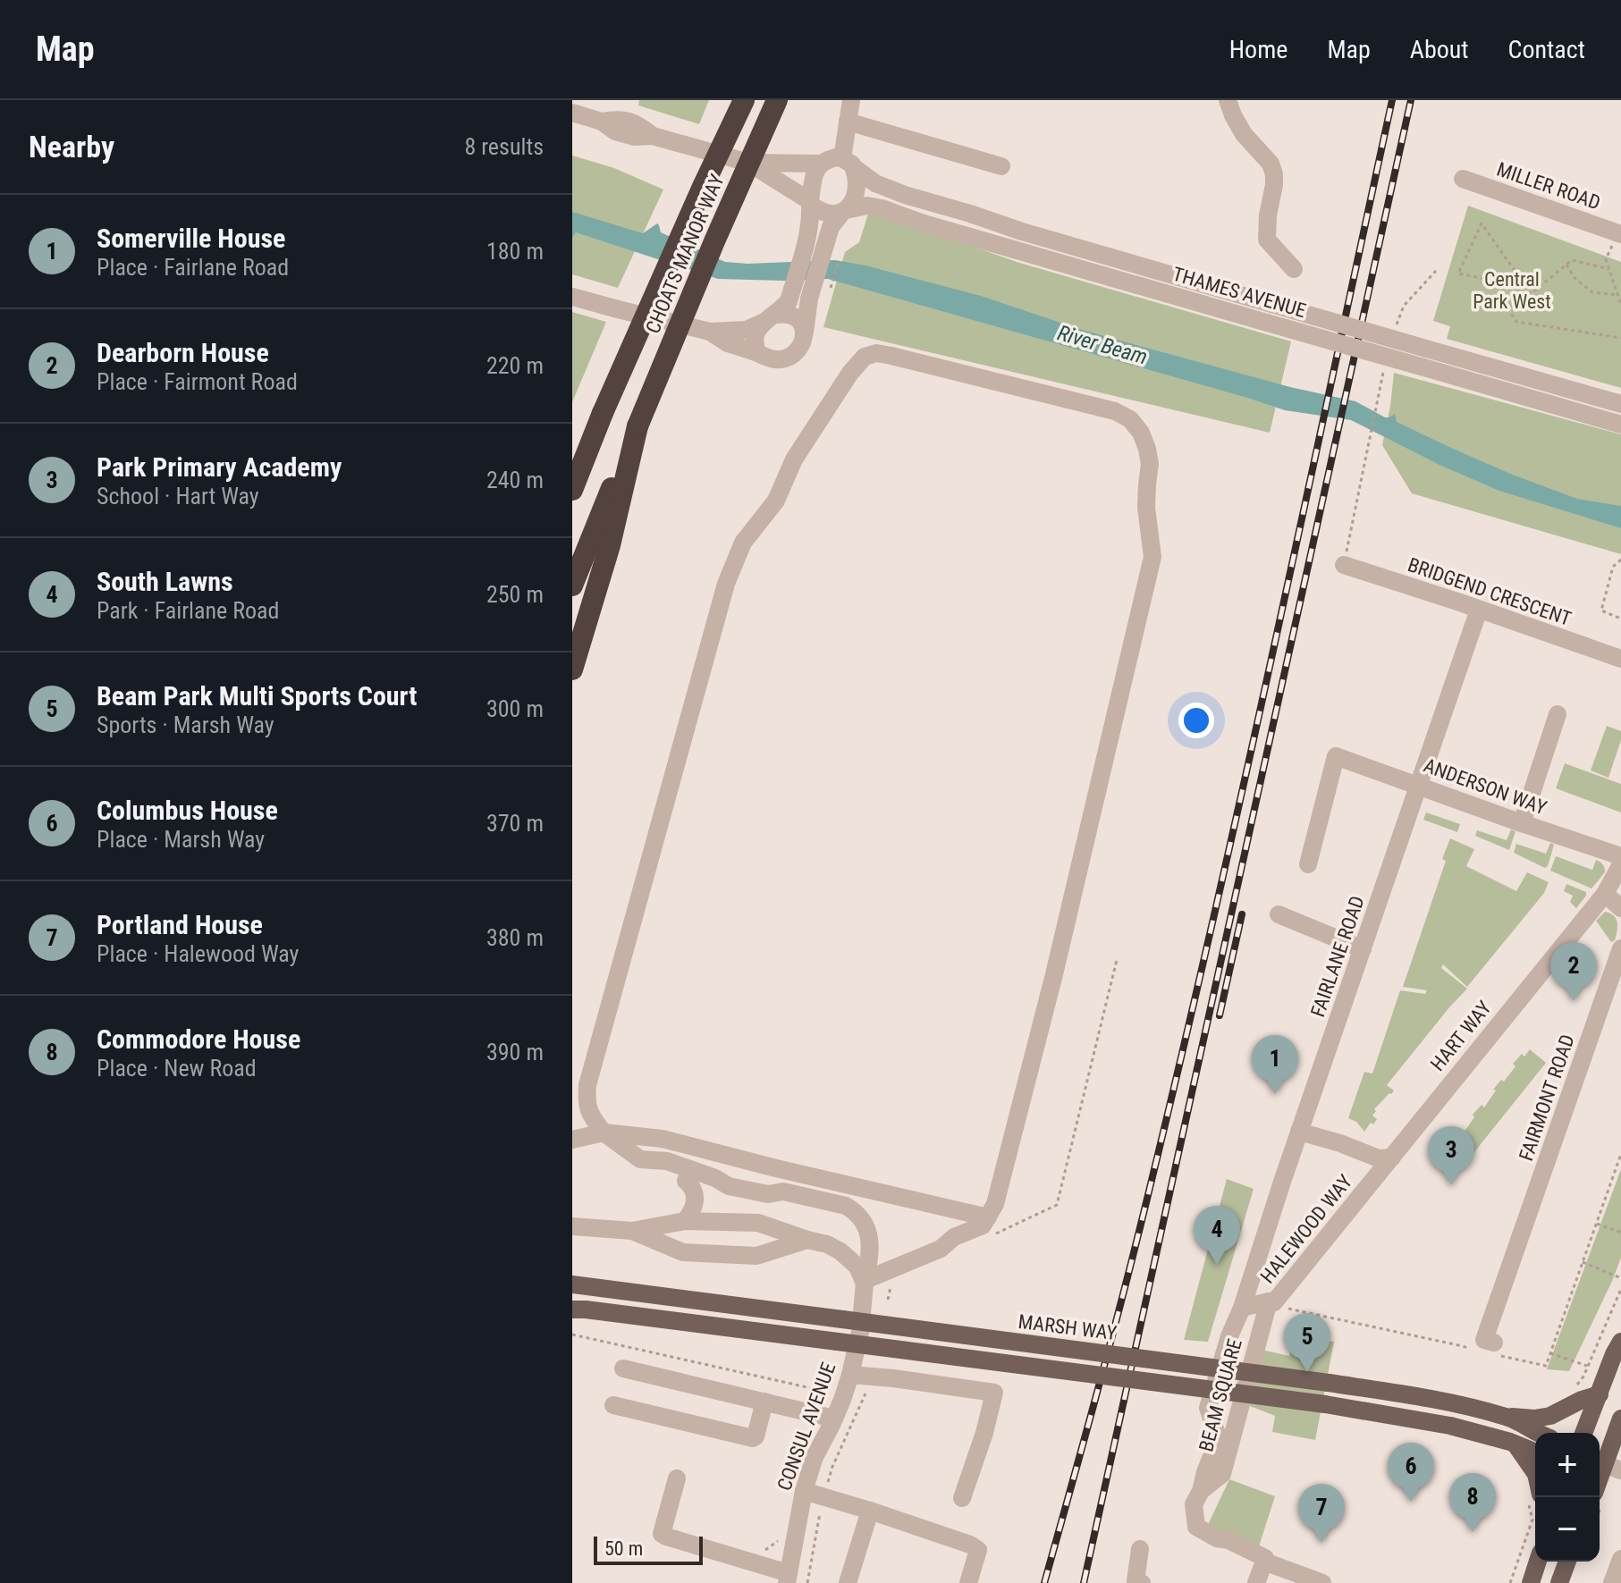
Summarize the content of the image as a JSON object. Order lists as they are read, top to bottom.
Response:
{
  "streets": {
    "highway": ["CHOATS MANOR WAY"],
    "main road": ["MARSH WAY"],
    "street": [
      "MILLER ROAD",
      "THAMES AVENUE",
      "BRIDGEND CRESCENT",
      "ANDERSON WAY",
      "FAIRLANE ROAD",
      "HART WAY",
      "FAIRMONT ROAD",
      "HALEWOOD WAY",
      "BEAM SQUARE",
      "CONSUL AVENUE"
    ]
  },
  "crossings": [
    ["BRIDGEND CRESCENT", "FAIRLANE ROAD"],
    ["ANDERSON WAY", "FAIRLANE ROAD"],
    ["FAIRLANE ROAD", "HALEWOOD WAY"],
    ["HART WAY", "HALEWOOD WAY"],
    ["HALEWOOD WAY", "BEAM SQUARE"]
  ],
  "water": ["River Beam"],
  "parks": ["Central Park West"],
  "scale_bar": "50 m",
  "page": {
    "header": "Map",
    "nav": [
      "Home",
      "Map",
      "About",
      "Contact"
    ],
    "heading": ["Nearby", "8 results"],
    "list": [
      {
        "mark": "1",
        "name": "Somerville House",
        "note": "Place · Fairlane Road",
        "value": "180 m"
      },
      {
        "mark": "2",
        "name": "Dearborn House",
        "note": "Place · Fairmont Road",
        "value": "220 m"
      },
      {
        "mark": "3",
        "name": "Park Primary Academy",
        "note": "School · Hart Way",
        "value": "240 m"
      },
      {
        "mark": "4",
        "name": "South Lawns",
        "note": "Park · Fairlane Road",
        "value": "250 m"
      },
      {
        "mark": "5",
        "name": "Beam Park Multi Sports Court",
        "note": "Sports · Marsh Way",
        "value": "300 m"
      },
      {
        "mark": "6",
        "name": "Columbus House",
        "note": "Place · Marsh Way",
        "value": "370 m"
      },
      {
        "mark": "7",
        "name": "Portland House",
        "note": "Place · Halewood Way",
        "value": "380 m"
      },
      {
        "mark": "8",
        "name": "Commodore House",
        "note": "Place · New Road",
        "value": "390 m"
      }
    ],
    "pins": [
      "2",
      "1",
      "3",
      "4",
      "5",
      "6",
      "8",
      "7"
    ],
    "map_buttons": ["+", "−"],
    "scale": "50 m"
  }
}
